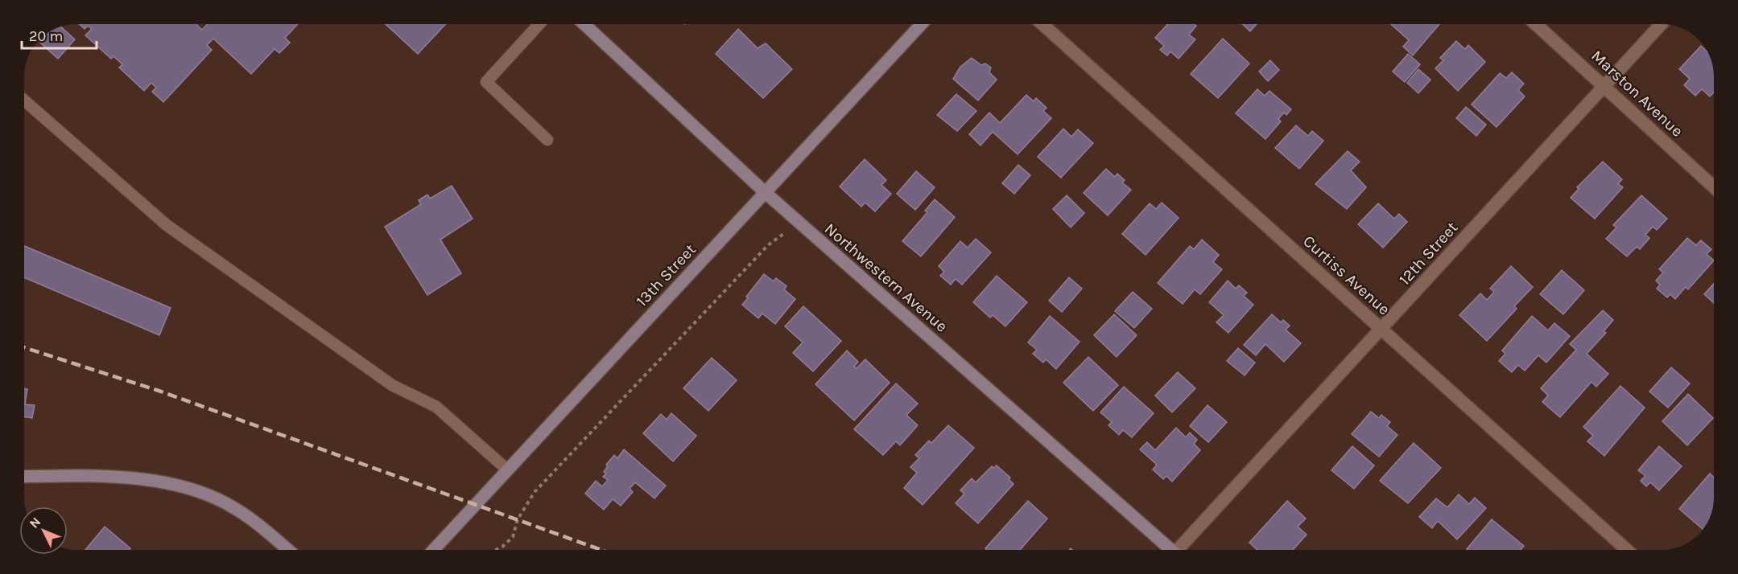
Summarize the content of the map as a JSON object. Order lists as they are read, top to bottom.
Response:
{
  "streets": {
    "street": [
      "Marston Avenue",
      "12th Street",
      "13th Street",
      "Curtiss Avenue",
      "Northwestern Avenue"
    ]
  },
  "crossings": [
    ["Marston Avenue", "12th Street"],
    ["12th Street", "Curtiss Avenue"],
    ["13th Street", "Northwestern Avenue"]
  ],
  "scale_bar": "20 m",
  "north": "top left"
}
